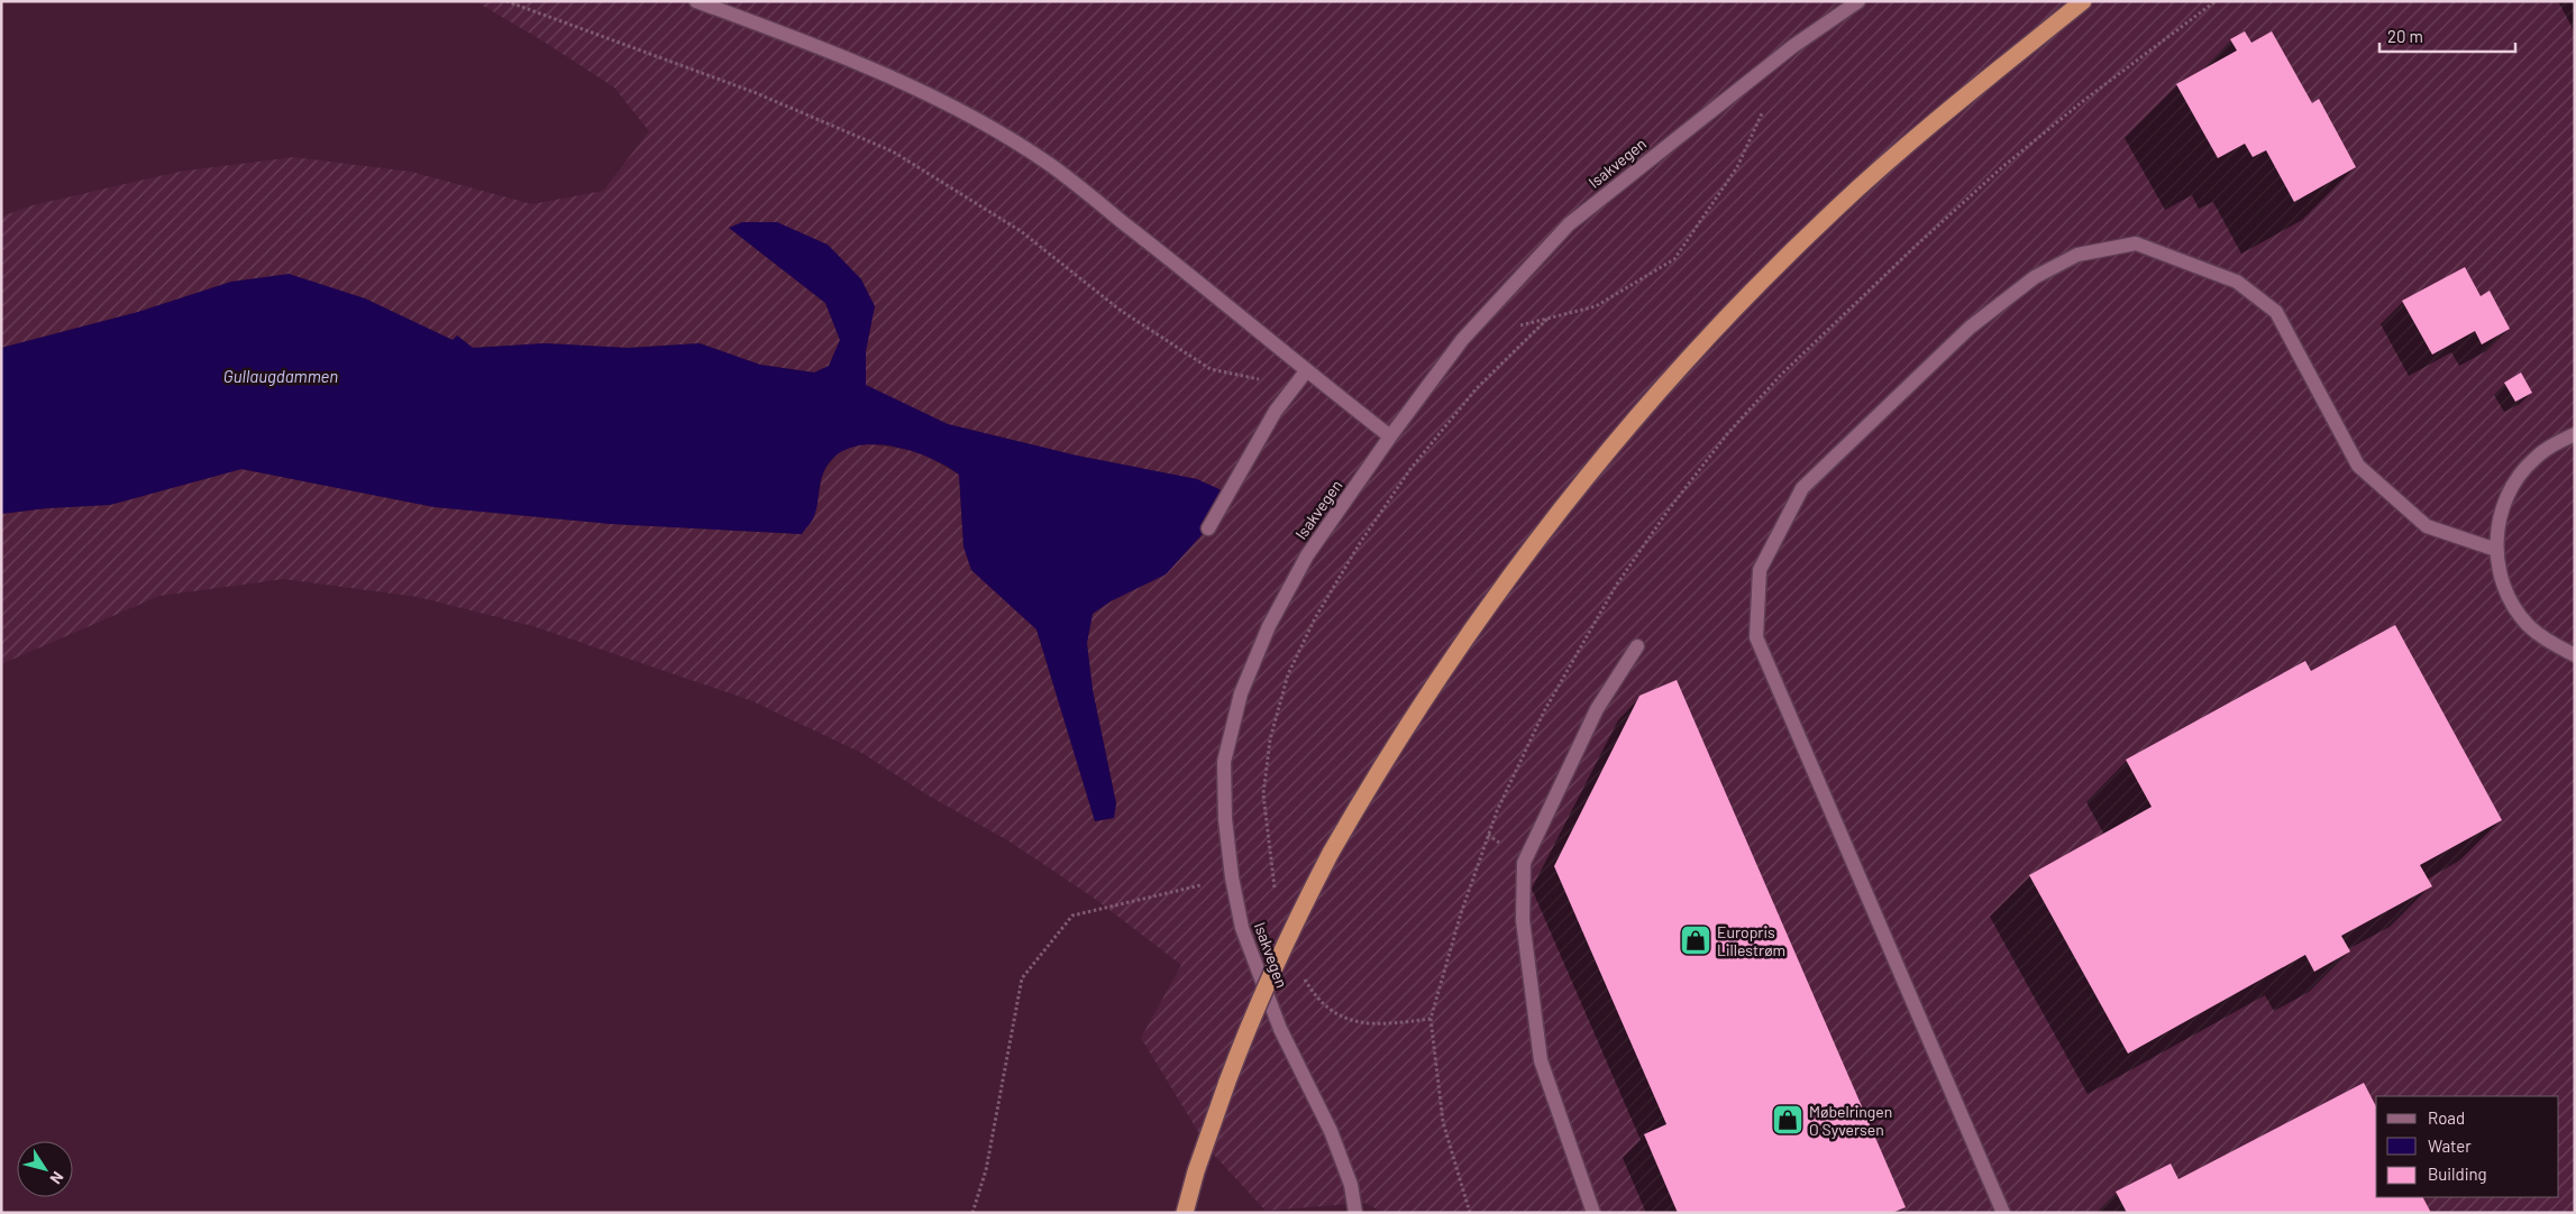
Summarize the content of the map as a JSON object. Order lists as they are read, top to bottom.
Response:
{
  "streets": {
    "street": ["Isakvegen"]
  },
  "water": ["Gullaugdammen"],
  "places": {
    "shop": ["Europris Lillestrøm", "Møbelringen O Syversen"]
  },
  "legend": ["Road", "Water", "Building"],
  "scale_bar": "20 m",
  "north": "bottom right"
}
